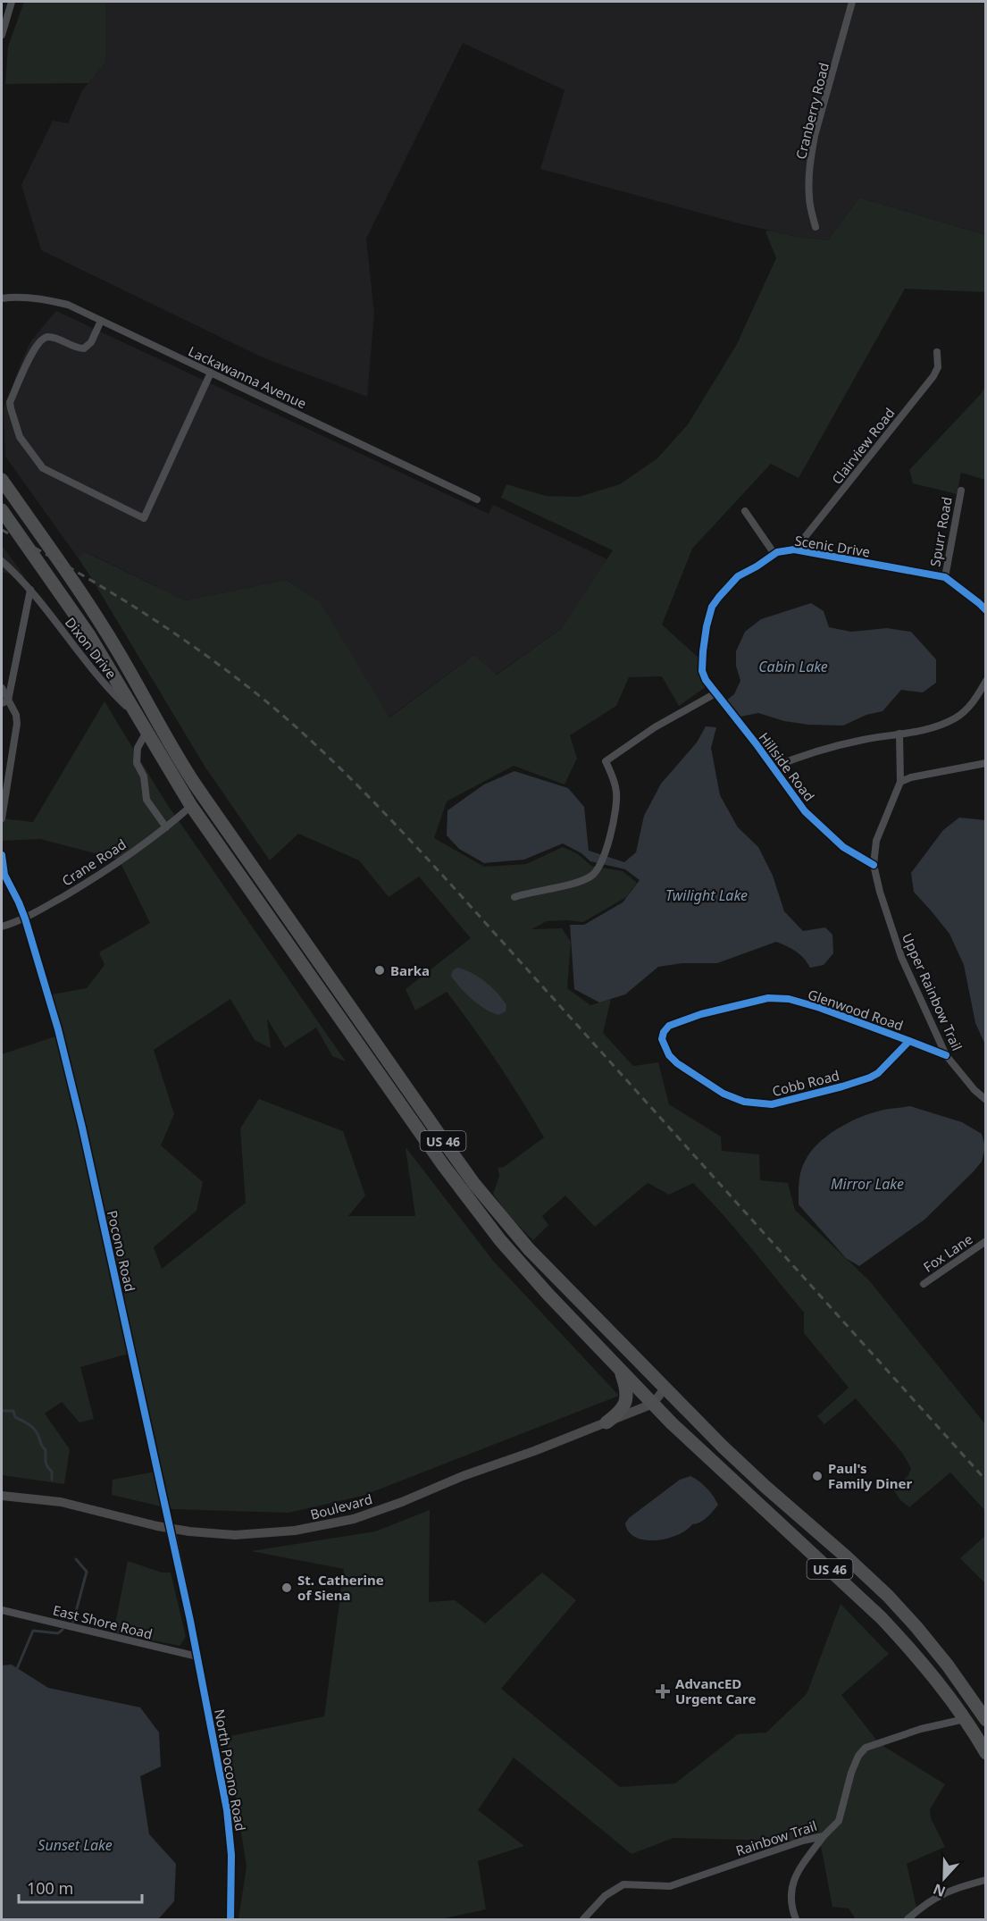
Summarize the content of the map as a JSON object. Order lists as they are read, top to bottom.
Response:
{
  "streets": {
    "highway": ["US 46"],
    "main road": ["Pocono Road", "Boulevard", "North Pocono Road"],
    "street": [
      "Cranberry Road",
      "Lackawanna Avenue",
      "Clairview Road",
      "Spurr Road",
      "Scenic Drive",
      "Dixon Drive",
      "Hillside Road",
      "Crane Road",
      "Upper Rainbow Trail",
      "Glenwood Road",
      "Cobb Road",
      "Fox Lane",
      "East Shore Road",
      "Rainbow Trail"
    ]
  },
  "crossings": [
    ["Clairview Road", "Scenic Drive"],
    ["Spurr Road", "Scenic Drive"],
    ["Scenic Drive", "Hillside Road"],
    ["Dixon Drive", "US 46"],
    ["Hillside Road", "Upper Rainbow Trail"],
    ["Crane Road", "US 46"],
    ["Crane Road", "Pocono Road"],
    ["Upper Rainbow Trail", "Glenwood Road"],
    ["Glenwood Road", "Cobb Road"],
    ["US 46", "Boulevard"],
    ["US 46", "Rainbow Trail"],
    ["Pocono Road", "Boulevard"],
    ["Pocono Road", "East Shore Road"],
    ["Pocono Road", "North Pocono Road"],
    ["East Shore Road", "North Pocono Road"]
  ],
  "water": [
    "Cabin Lake",
    "Twilight Lake",
    "Mirror Lake",
    "Sunset Lake"
  ],
  "places": {
    "other": ["Barka", "Paul's Family Diner", "St. Catherine of Siena"],
    "health": ["AdvancED Urgent Care"]
  },
  "scale_bar": "100 m",
  "north": "bottom"
}
